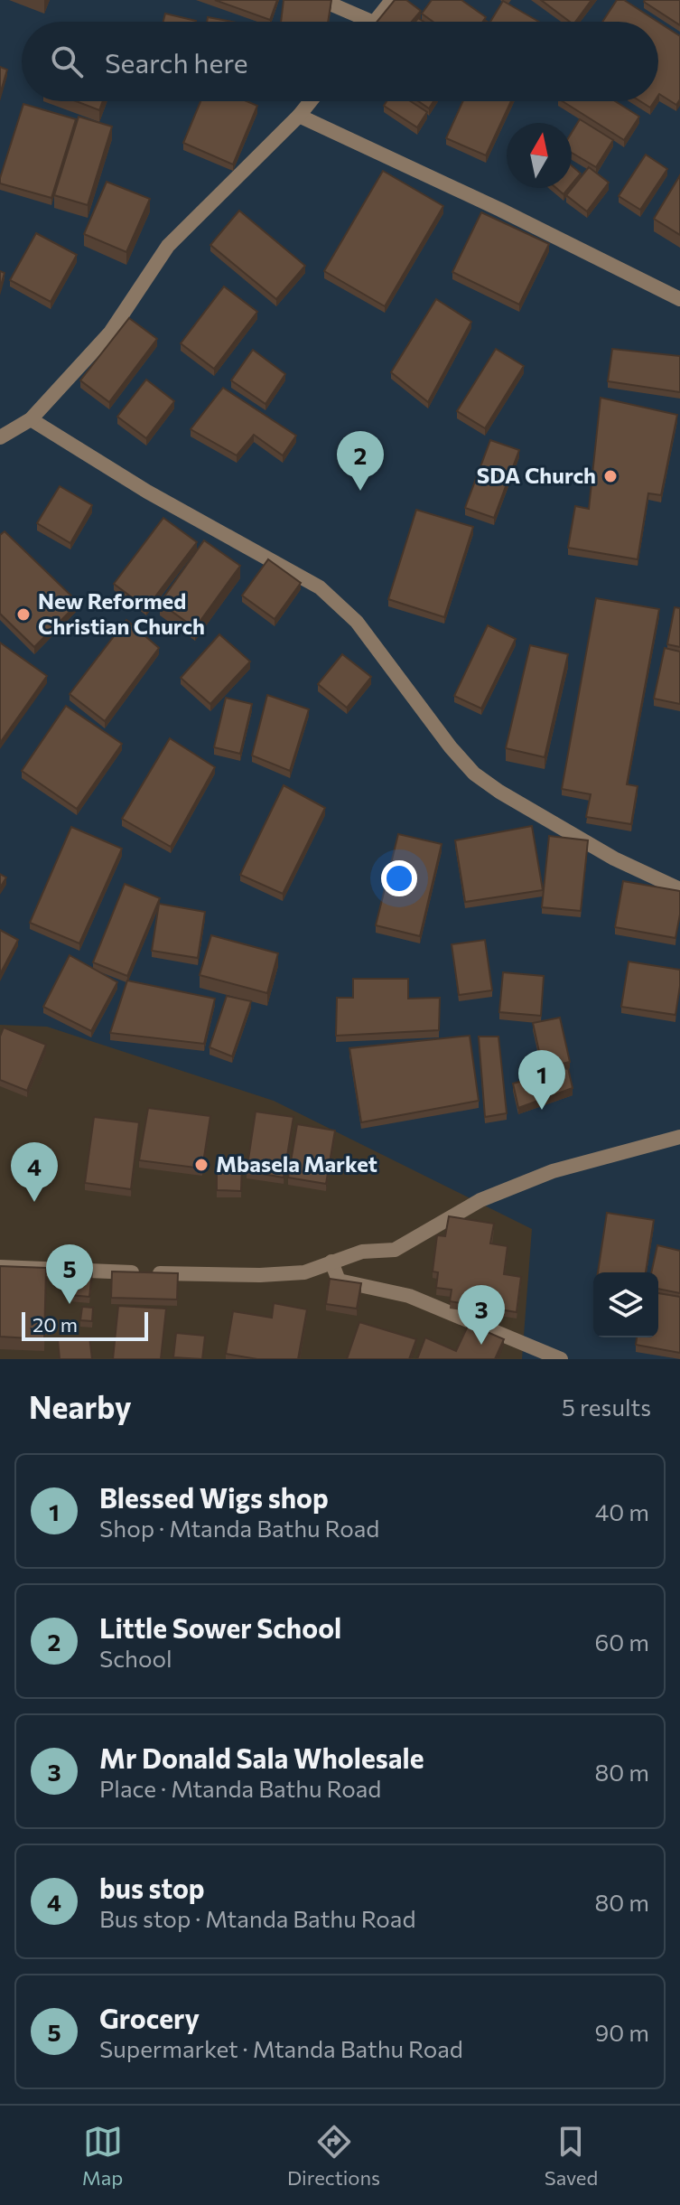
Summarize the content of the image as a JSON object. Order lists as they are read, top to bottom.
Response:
{
  "places": ["SDA Church", "New Reformed Christian Church", "Mbasela Market"],
  "scale_bar": "20 m",
  "north": "top",
  "page": {
    "search": "Search here",
    "pins": [
      "2",
      "1",
      "4",
      "5",
      "3"
    ],
    "scale": "20 m",
    "heading": ["Nearby", "5 results"],
    "list": [
      {
        "mark": "1",
        "name": "Blessed Wigs shop",
        "note": "Shop · Mtanda Bathu Road",
        "value": "40 m"
      },
      {
        "mark": "2",
        "name": "Little Sower School",
        "note": "School",
        "value": "60 m"
      },
      {
        "mark": "3",
        "name": "Mr Donald Sala Wholesale",
        "note": "Place · Mtanda Bathu Road",
        "value": "80 m"
      },
      {
        "mark": "4",
        "name": "bus stop",
        "note": "Bus stop · Mtanda Bathu Road",
        "value": "80 m"
      },
      {
        "mark": "5",
        "name": "Grocery",
        "note": "Supermarket · Mtanda Bathu Road",
        "value": "90 m"
      }
    ],
    "nav": ["Map", "Directions", "Saved"]
  }
}
